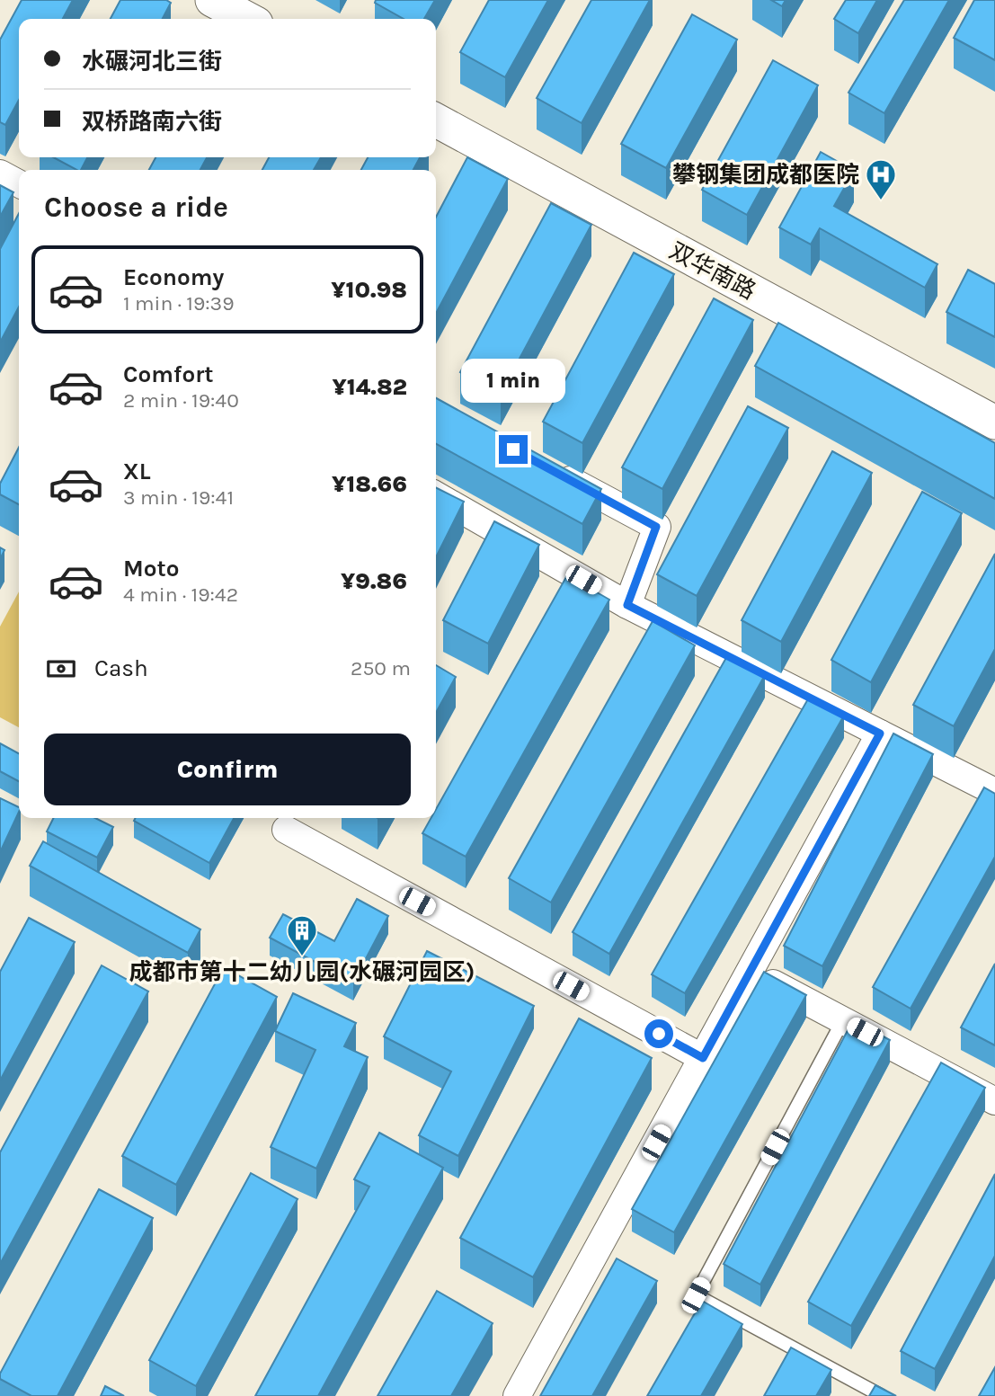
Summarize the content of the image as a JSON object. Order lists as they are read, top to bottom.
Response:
{
  "streets": {
    "street": ["双华南路"]
  },
  "places": {
    "hospital": ["攀钢集团成都医院"],
    "building": ["成都市第十二幼儿园(水碾河园区)"]
  },
  "page": {
    "banner": ["水碾河北三街", "双桥路南六街"],
    "heading": "Choose a ride",
    "list": [
      {
        "name": "Economy",
        "note": "1 min · 19:39",
        "value": "¥10.98"
      },
      {
        "name": "Comfort",
        "note": "2 min · 19:40",
        "value": "¥14.82"
      },
      {
        "name": "XL",
        "note": "3 min · 19:41",
        "value": "¥18.66"
      },
      {
        "name": "Moto",
        "note": "4 min · 19:42",
        "value": "¥9.86"
      }
    ],
    "bubble": "1 min",
    "pay": ["Cash", "250 m"],
    "buttons": "Confirm"
  }
}
